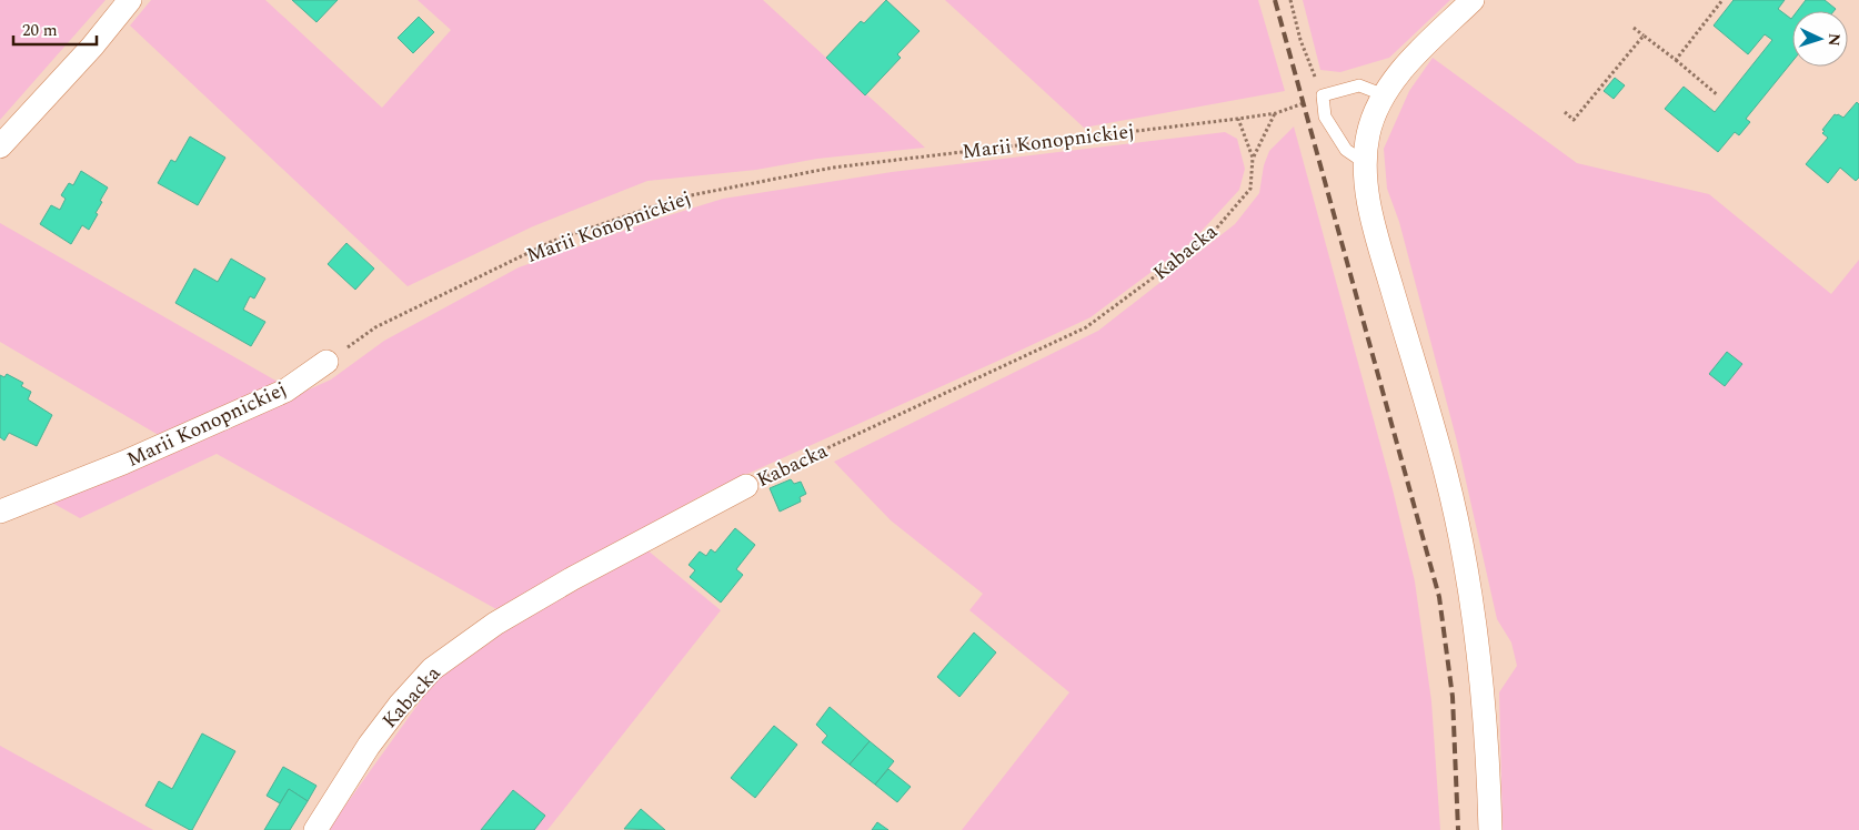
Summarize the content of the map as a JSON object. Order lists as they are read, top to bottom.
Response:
{
  "streets": {
    "street": ["Marii Konopnickiej", "Kabacka"]
  },
  "crossings": [
    ["Marii Konopnickiej", "Kabacka"]
  ],
  "scale_bar": "20 m",
  "north": "right"
}
